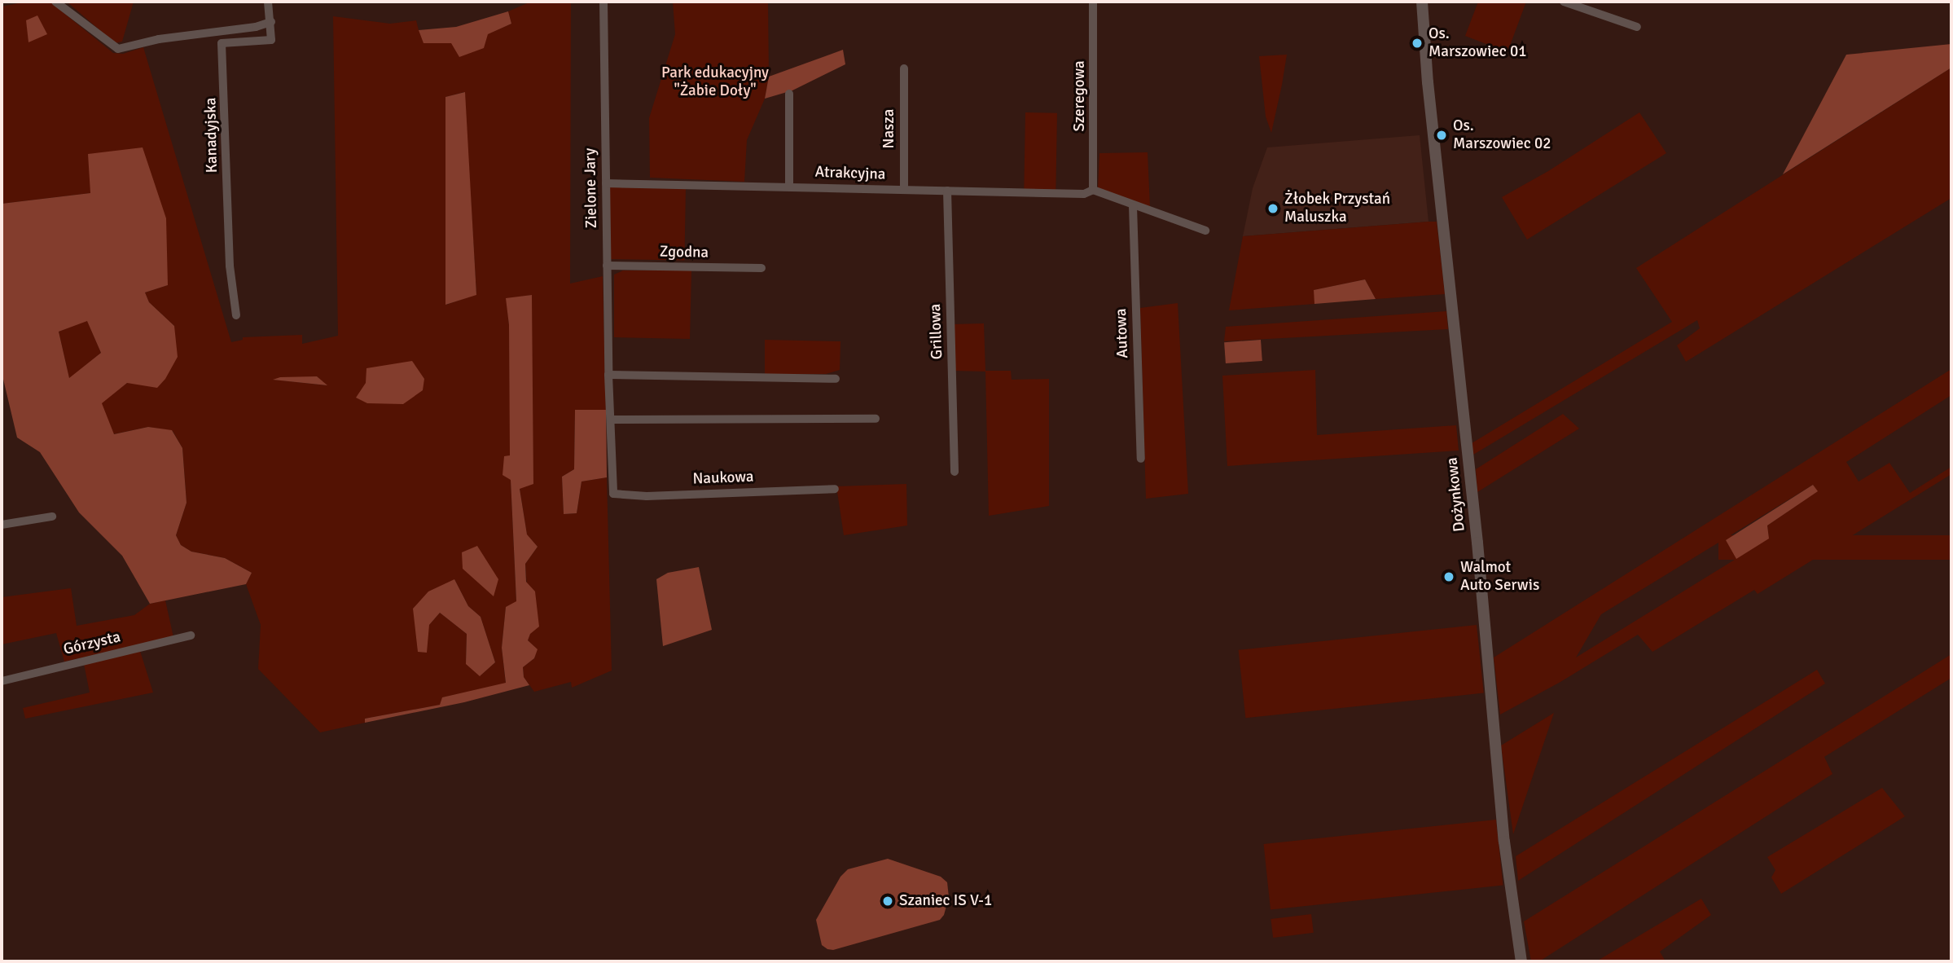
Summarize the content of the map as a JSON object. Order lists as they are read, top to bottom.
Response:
{
  "streets": {
    "street": [
      "Szeregowa",
      "Nasza",
      "Kanadyjska",
      "Atrakcyjna",
      "Zielone Jary",
      "Zgodna",
      "Grillowa",
      "Autowa",
      "Naukowa",
      "Dożynkowa",
      "Górzysta"
    ]
  },
  "crossings": [
    ["Szeregowa", "Atrakcyjna"],
    ["Nasza", "Atrakcyjna"],
    ["Atrakcyjna", "Zielone Jary"],
    ["Atrakcyjna", "Grillowa"],
    ["Zielone Jary", "Zgodna"],
    ["Zielone Jary", "Naukowa"]
  ],
  "parks": ["Park edukacyjny \"Żabie Doły\""],
  "places": [
    "Os. Marszowiec 01",
    "Os. Marszowiec 02",
    "Żłobek Przystań Maluszka",
    "Walmot Auto Serwis",
    "Szaniec IS V-1"
  ]
}
